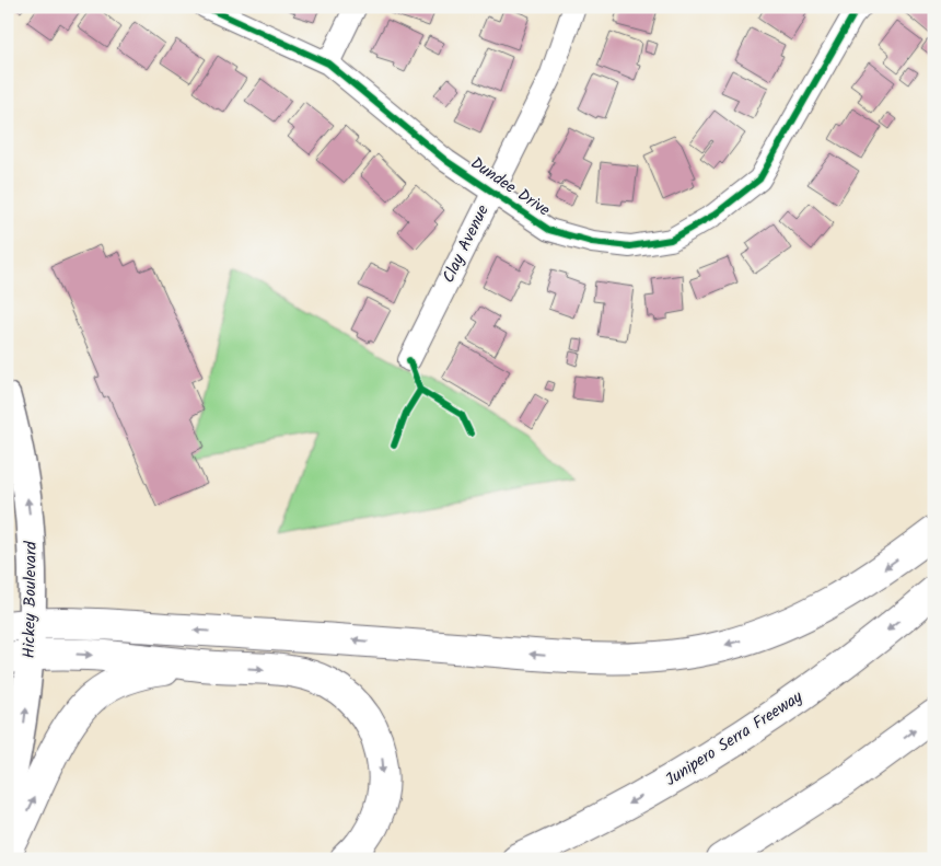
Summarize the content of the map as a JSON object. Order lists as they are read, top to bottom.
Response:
{
  "streets": {
    "highway": ["Junipero Serra Freeway"],
    "main road": ["Hickey Boulevard"],
    "street": ["Dundee Drive", "Clay Avenue"]
  },
  "crossings": [
    ["Dundee Drive", "Clay Avenue"]
  ],
  "one_way": ["Hickey Boulevard"]
}
